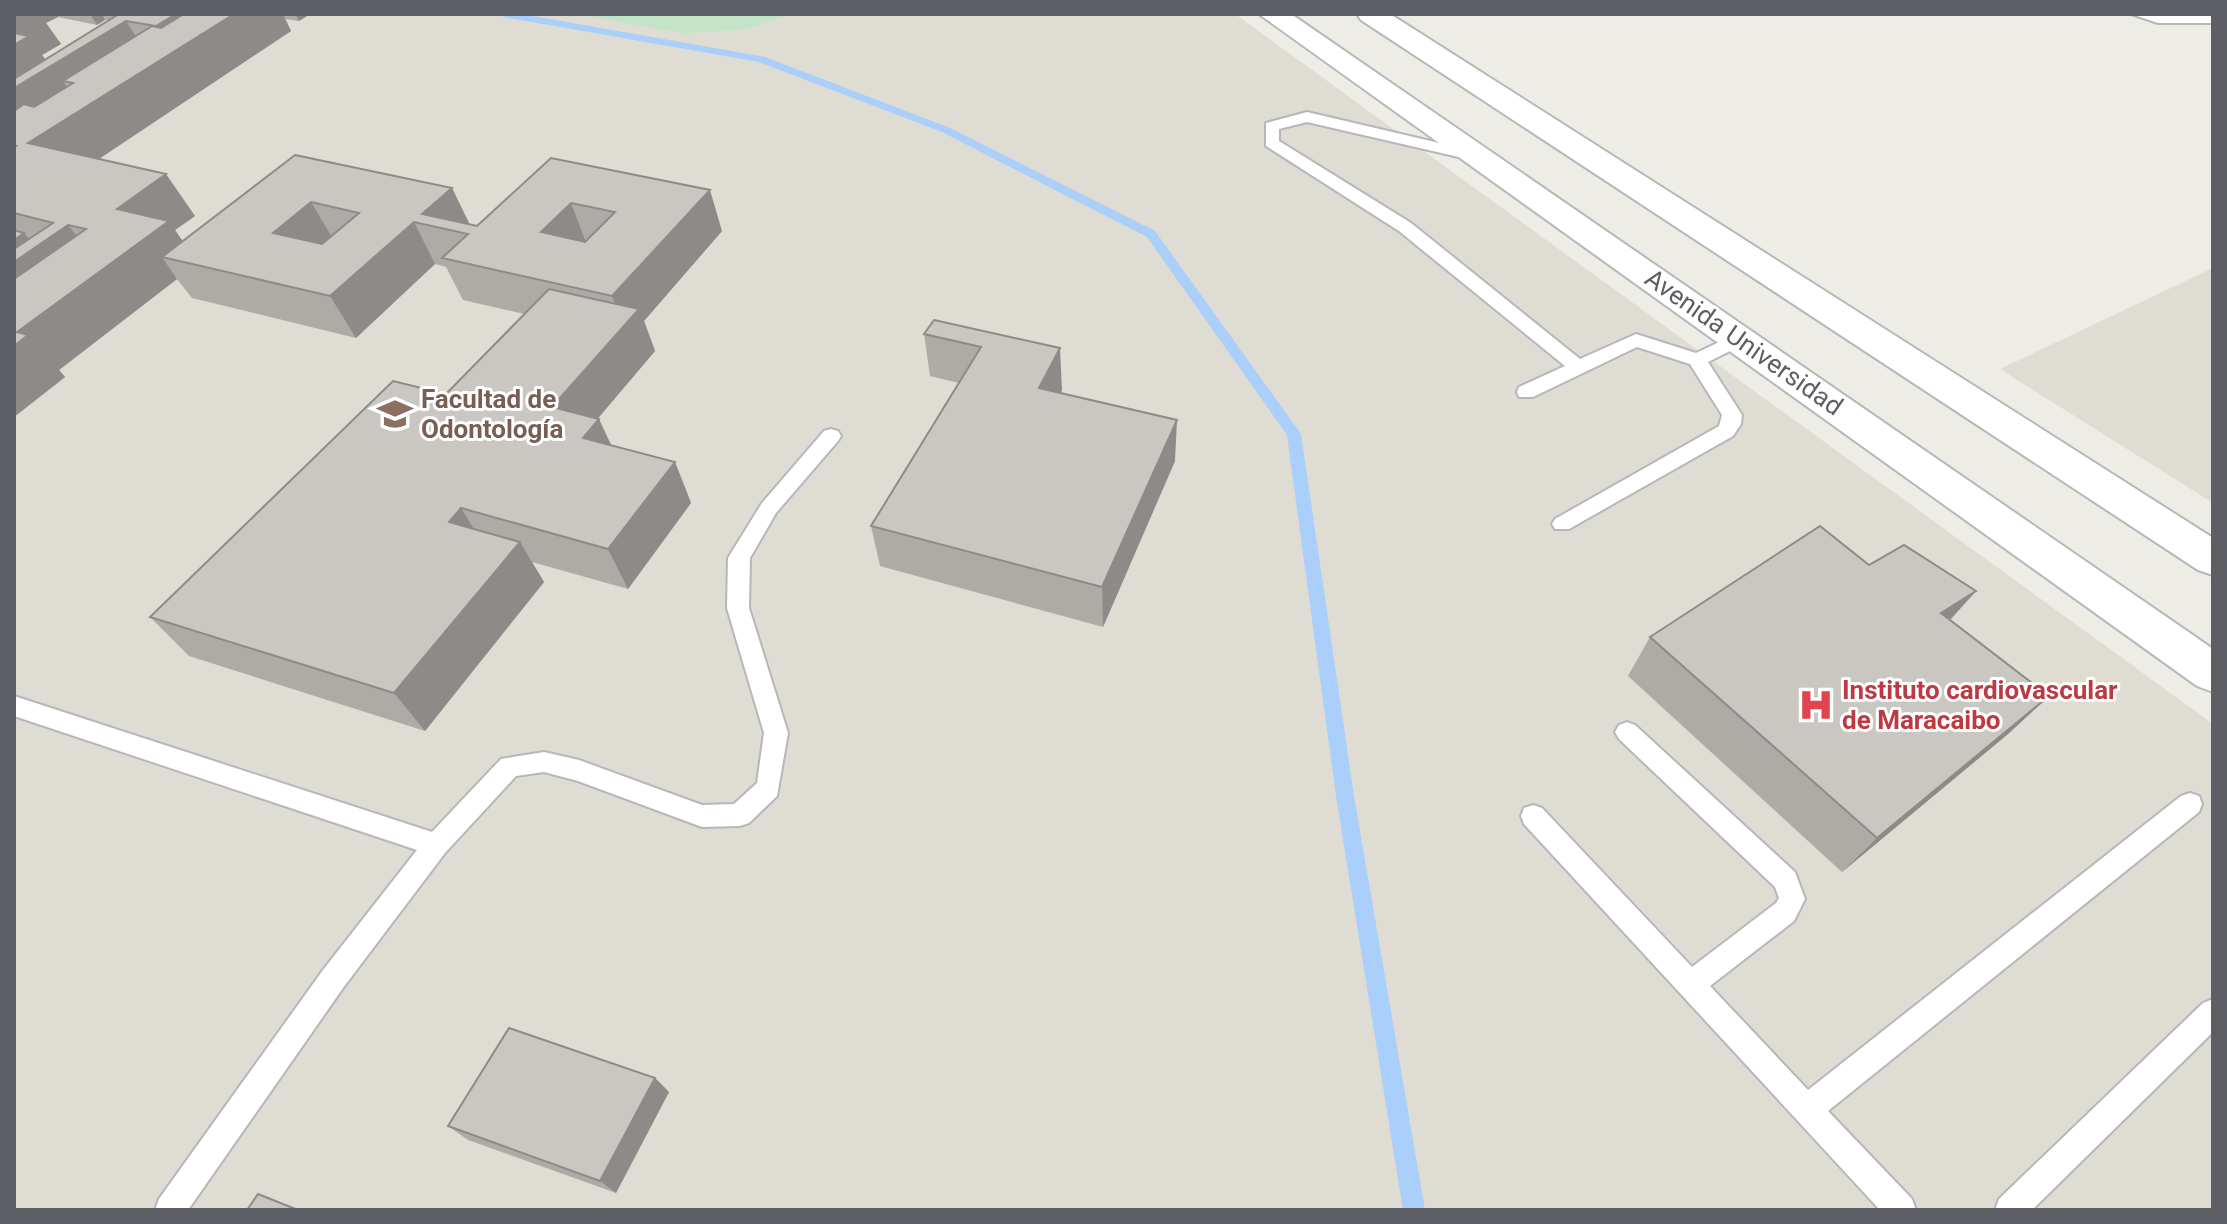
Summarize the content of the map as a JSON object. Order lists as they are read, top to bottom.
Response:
{
  "streets": {
    "street": ["Avenida Universidad"]
  },
  "places": {
    "school or university": ["Facultad de Odontología"],
    "hospital": ["Instituto cardiovascular de Maracaibo"]
  }
}
